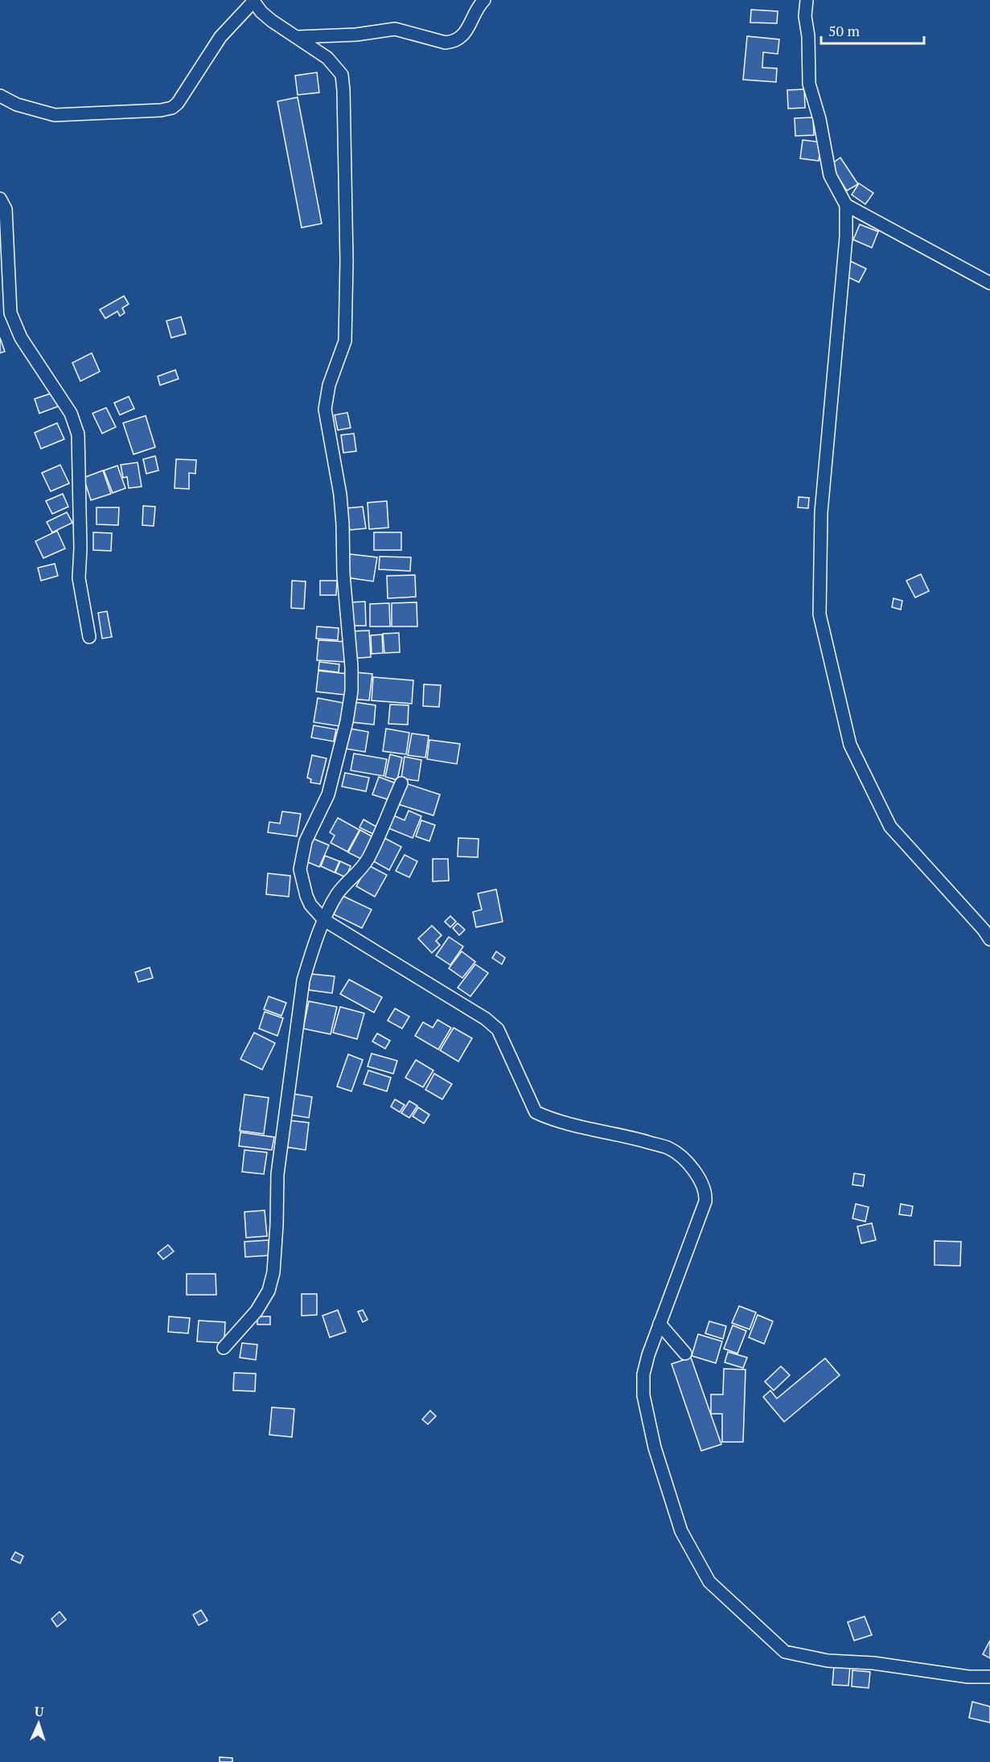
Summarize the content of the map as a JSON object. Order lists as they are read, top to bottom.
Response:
{
  "scale_bar": "50 m",
  "north": "top"
}
